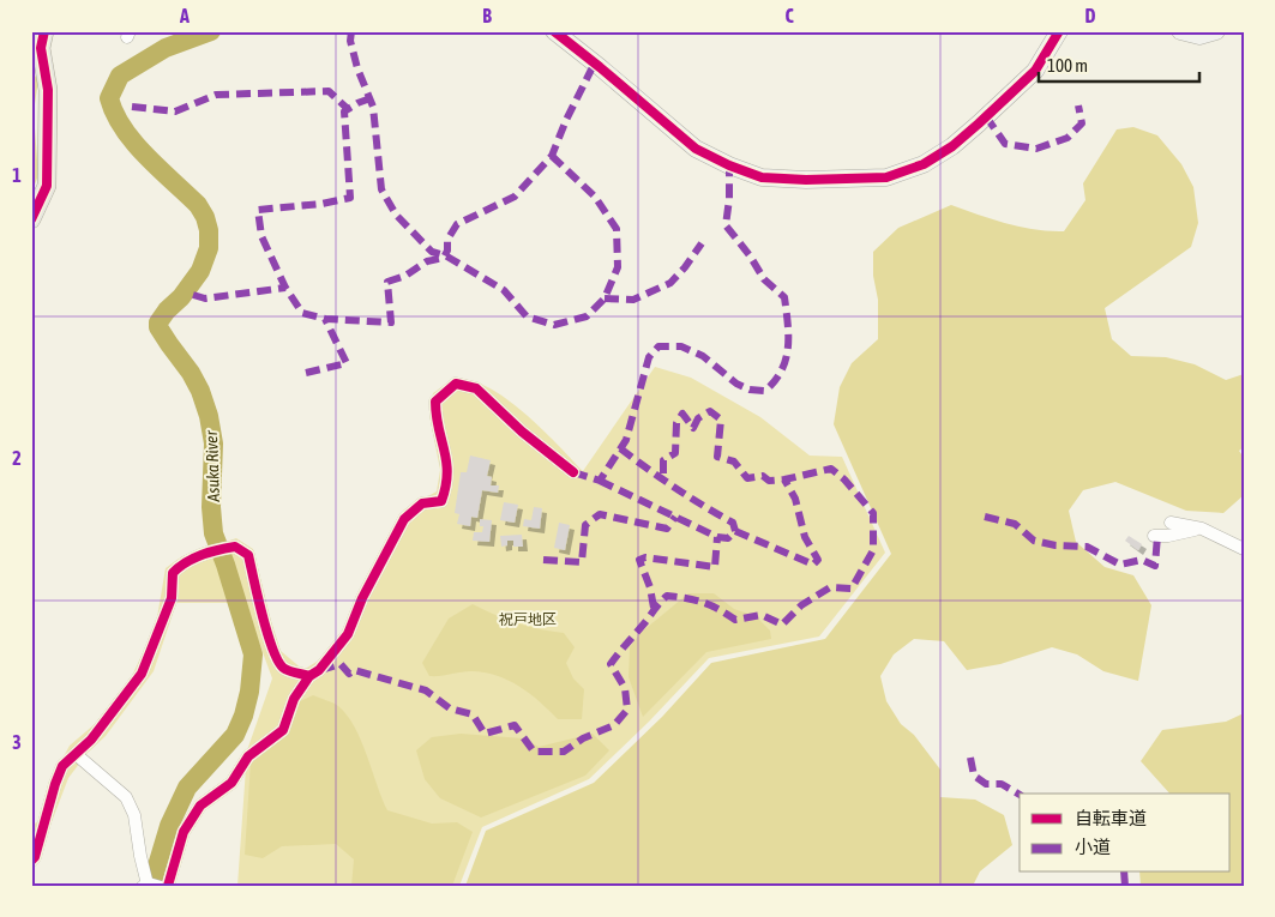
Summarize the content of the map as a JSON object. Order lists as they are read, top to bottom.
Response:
{
  "water": ["Asuka River"],
  "parks": ["祝戸地区"],
  "legend": ["自転車道", "小道"],
  "scale_bar": "100 m",
  "grid": {
    "columns": [
      "A",
      "B",
      "C",
      "D"
    ],
    "rows": ["1", "2", "3"]
  }
}
